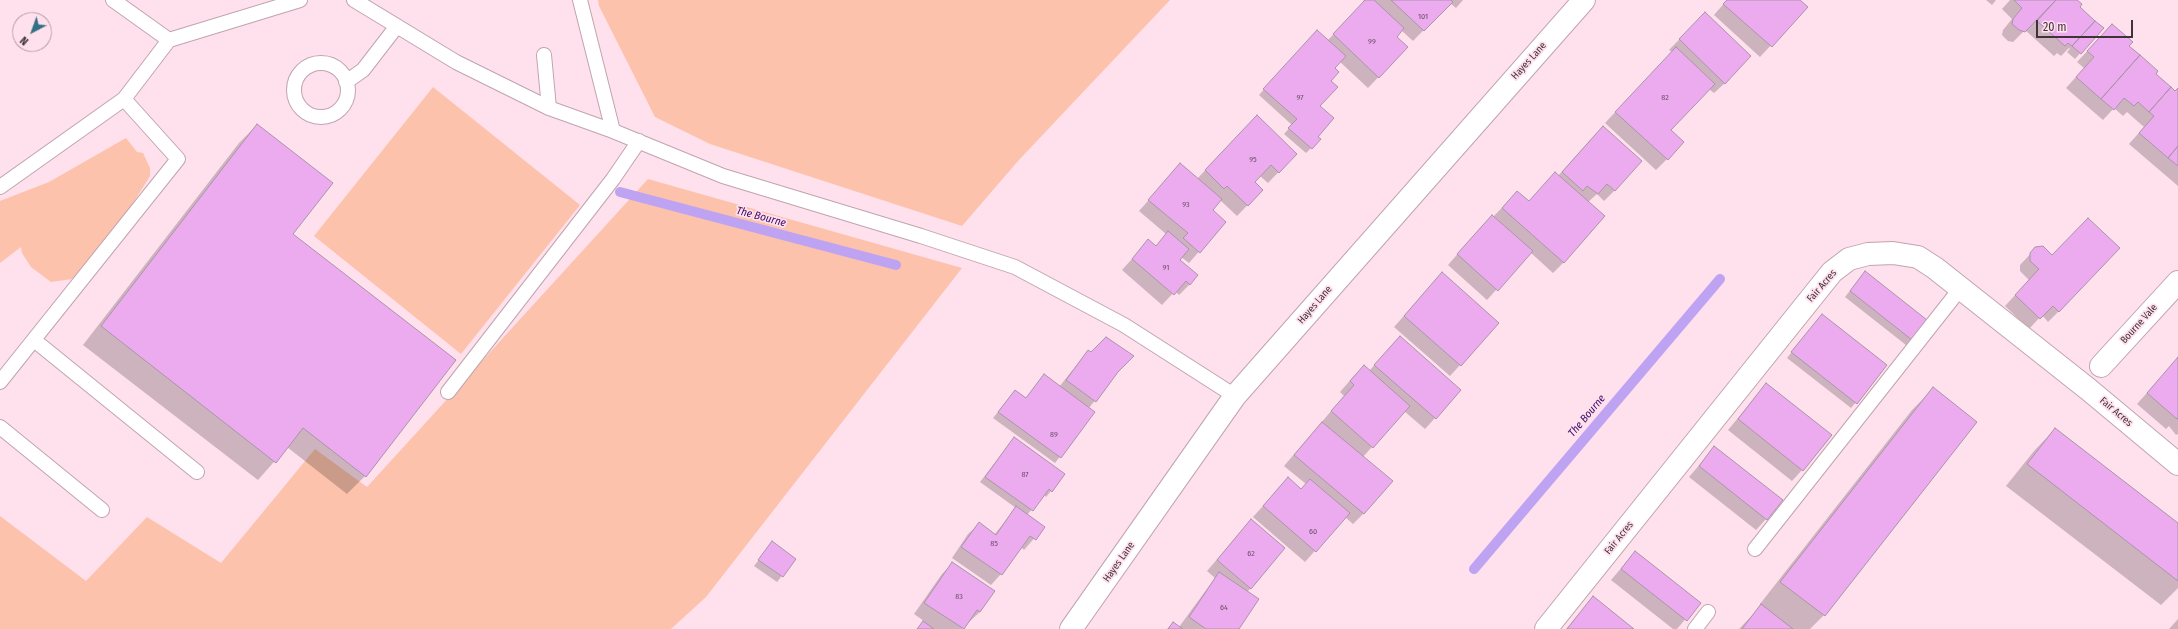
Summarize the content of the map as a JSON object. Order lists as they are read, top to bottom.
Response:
{
  "streets": {
    "street": ["Hayes Lane", "Fair Acres", "Bourne Vale"]
  },
  "water": ["The Bourne"],
  "house_numbers": [
    "101",
    "99",
    "97",
    "82",
    "95",
    "93",
    "91",
    "89",
    "87",
    "60",
    "85",
    "62",
    "83",
    "64"
  ],
  "scale_bar": "20 m",
  "north": "bottom left"
}
